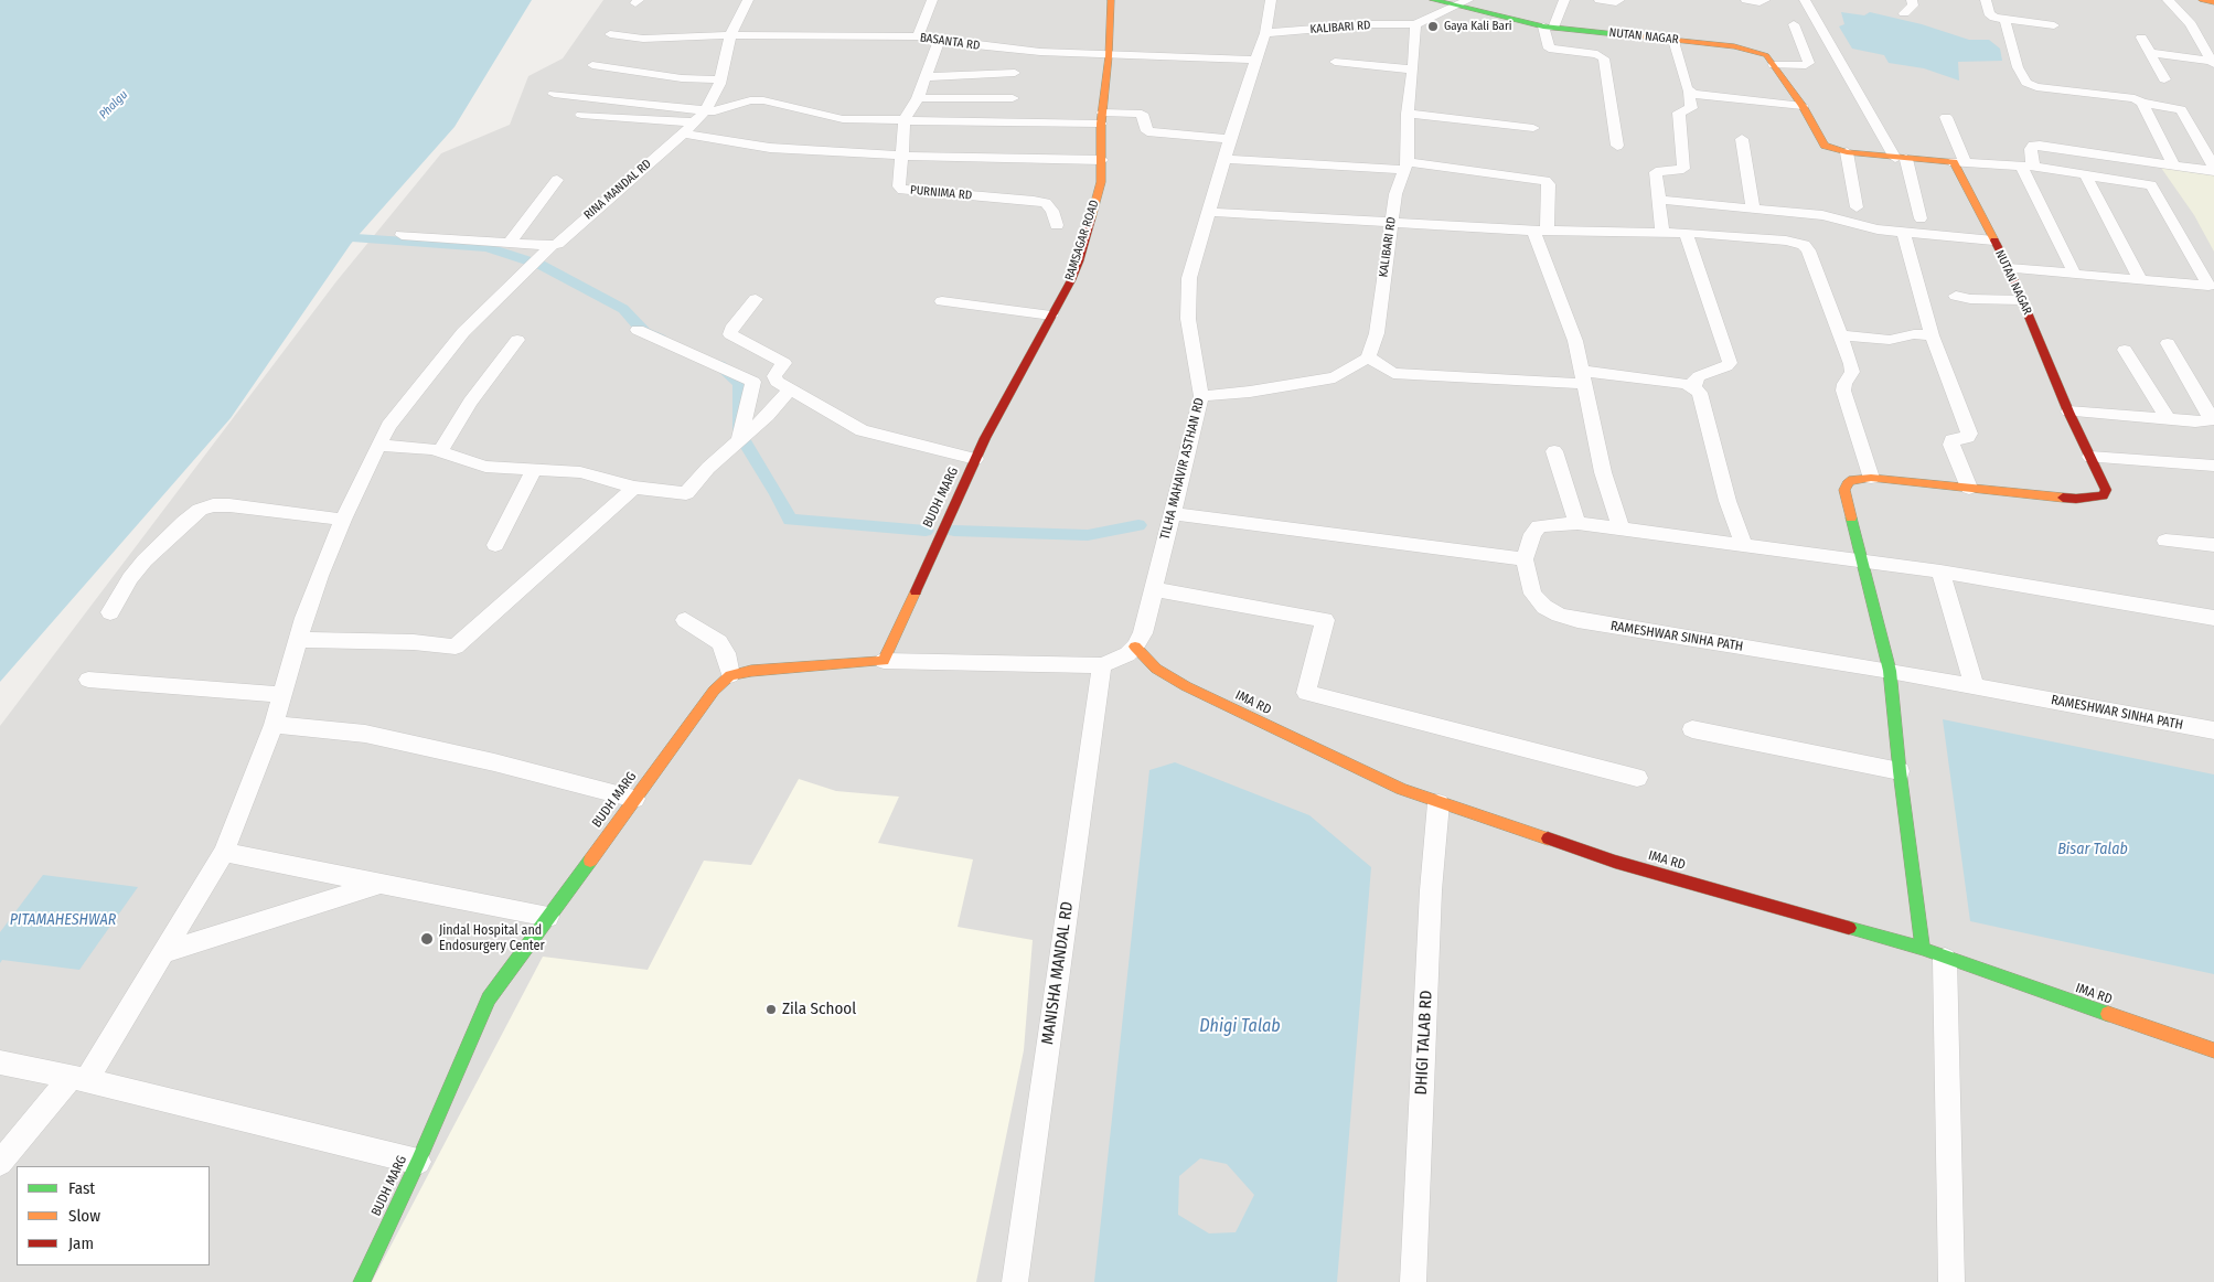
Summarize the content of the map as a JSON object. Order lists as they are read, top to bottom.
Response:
{
  "streets": {
    "street": [
      "KALIBARI RD",
      "NUTAN NAGAR",
      "BASANTA RD",
      "RINA MANDAL RD",
      "PURNIMA RD",
      "RAMSAGAR ROAD",
      "TILHA MAHAVIR ASTHAN RD",
      "BUDH MARG",
      "RAMESHWAR SINHA PATH",
      "IMA RD",
      "MANISHA MANDAL RD",
      "DHIGI TALAB RD"
    ]
  },
  "crossings": [
    ["KALIBARI RD", "TILHA MAHAVIR ASTHAN RD"],
    ["NUTAN NAGAR", "RAMESHWAR SINHA PATH"],
    ["NUTAN NAGAR", "IMA RD"],
    ["BASANTA RD", "RINA MANDAL RD"],
    ["BASANTA RD", "PURNIMA RD"],
    ["BASANTA RD", "RAMSAGAR ROAD"],
    ["BASANTA RD", "TILHA MAHAVIR ASTHAN RD"],
    ["RAMSAGAR ROAD", "BUDH MARG"],
    ["TILHA MAHAVIR ASTHAN RD", "IMA RD"],
    ["IMA RD", "DHIGI TALAB RD"]
  ],
  "water": [
    "Phalgu",
    "Bisar Talab",
    "PITAMAHESHWAR",
    "Dhigi Talab"
  ],
  "places": ["Gaya Kali Bari", "Jindal Hospital and Endosurgery Center", "Zila School"],
  "legend": ["Fast", "Slow", "Jam"]
}
